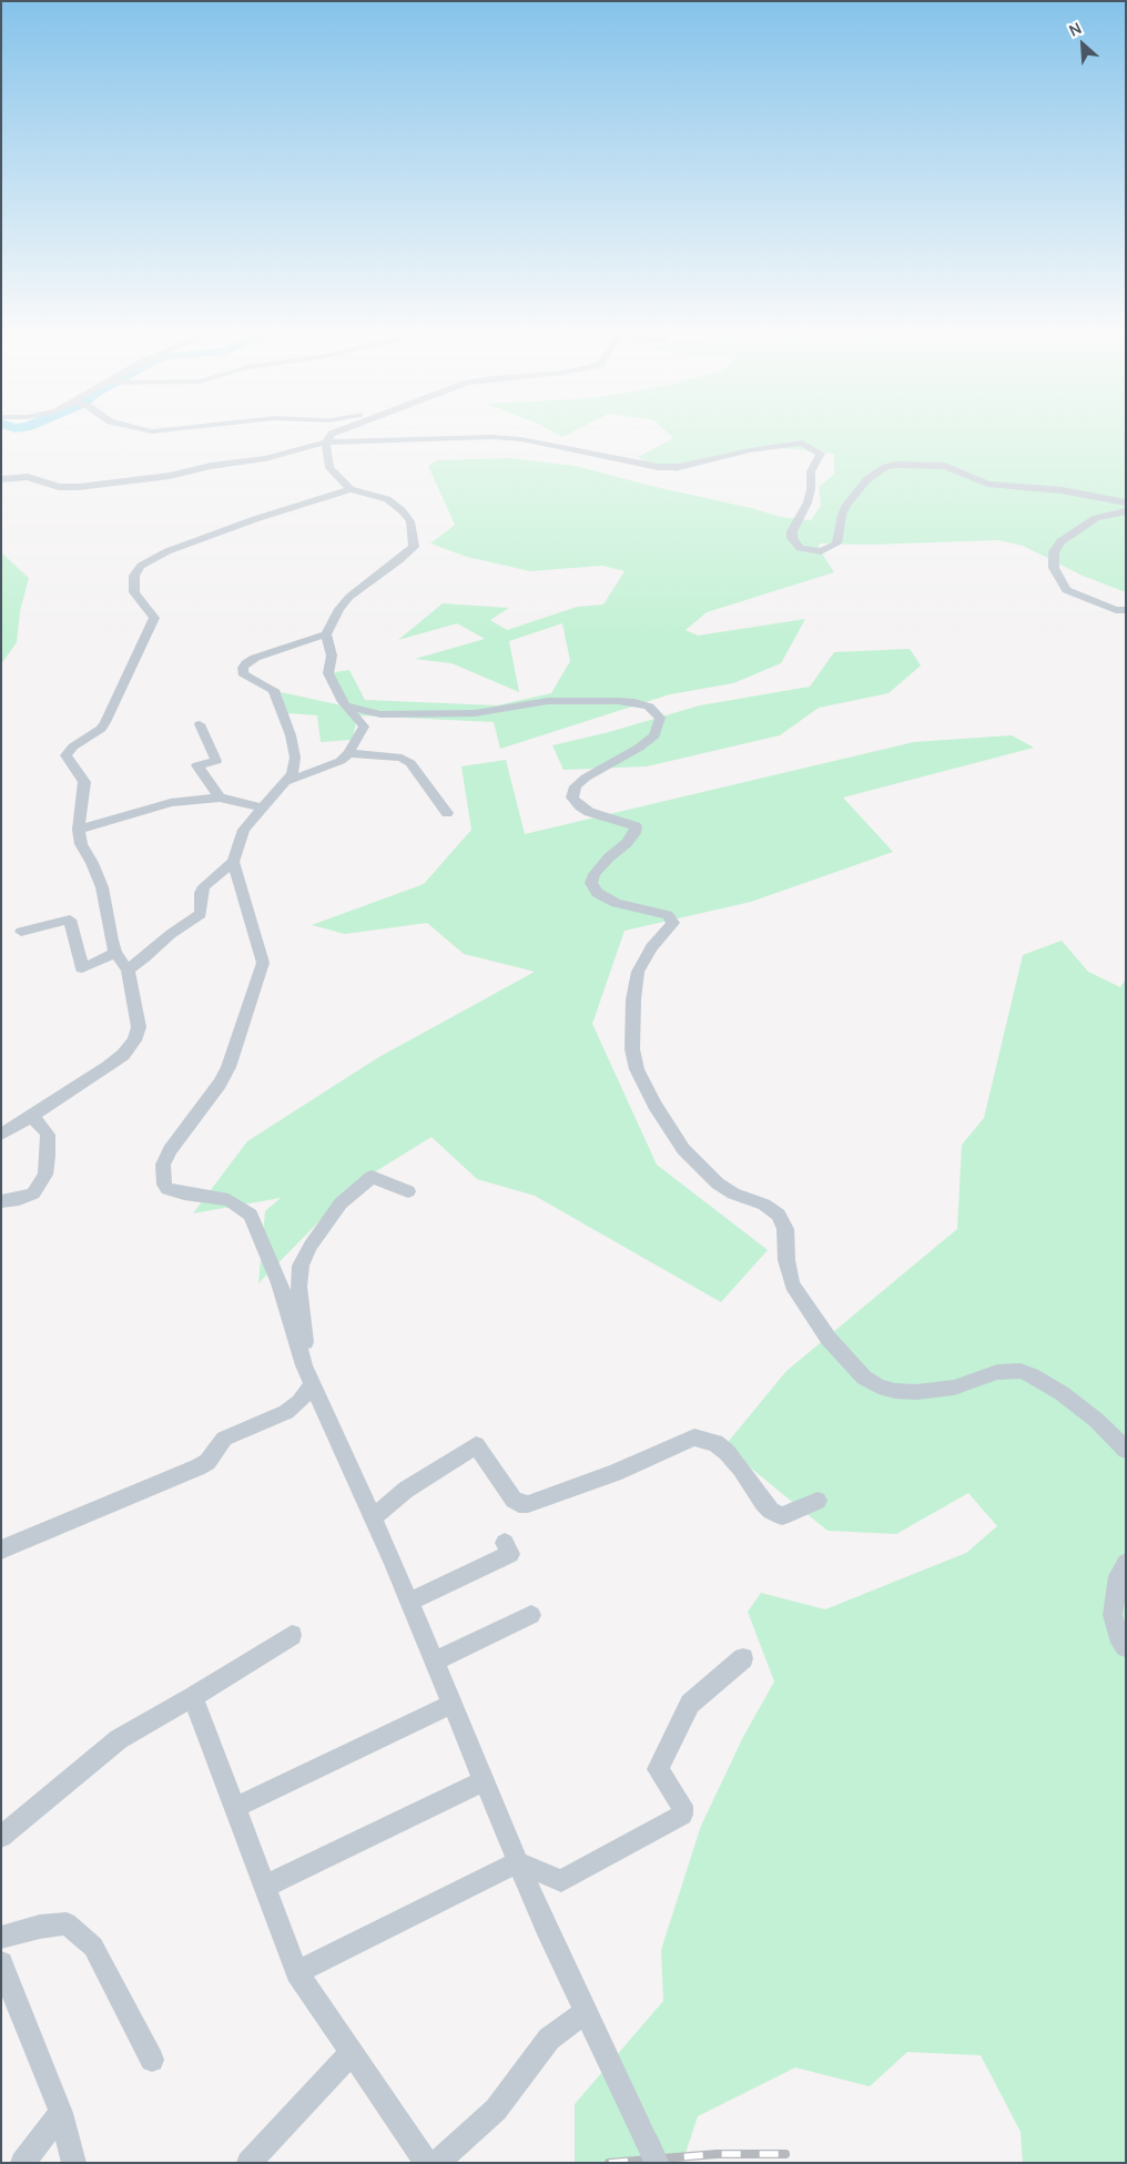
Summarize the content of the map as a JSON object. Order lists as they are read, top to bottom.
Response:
{
  "north": "top left"
}
